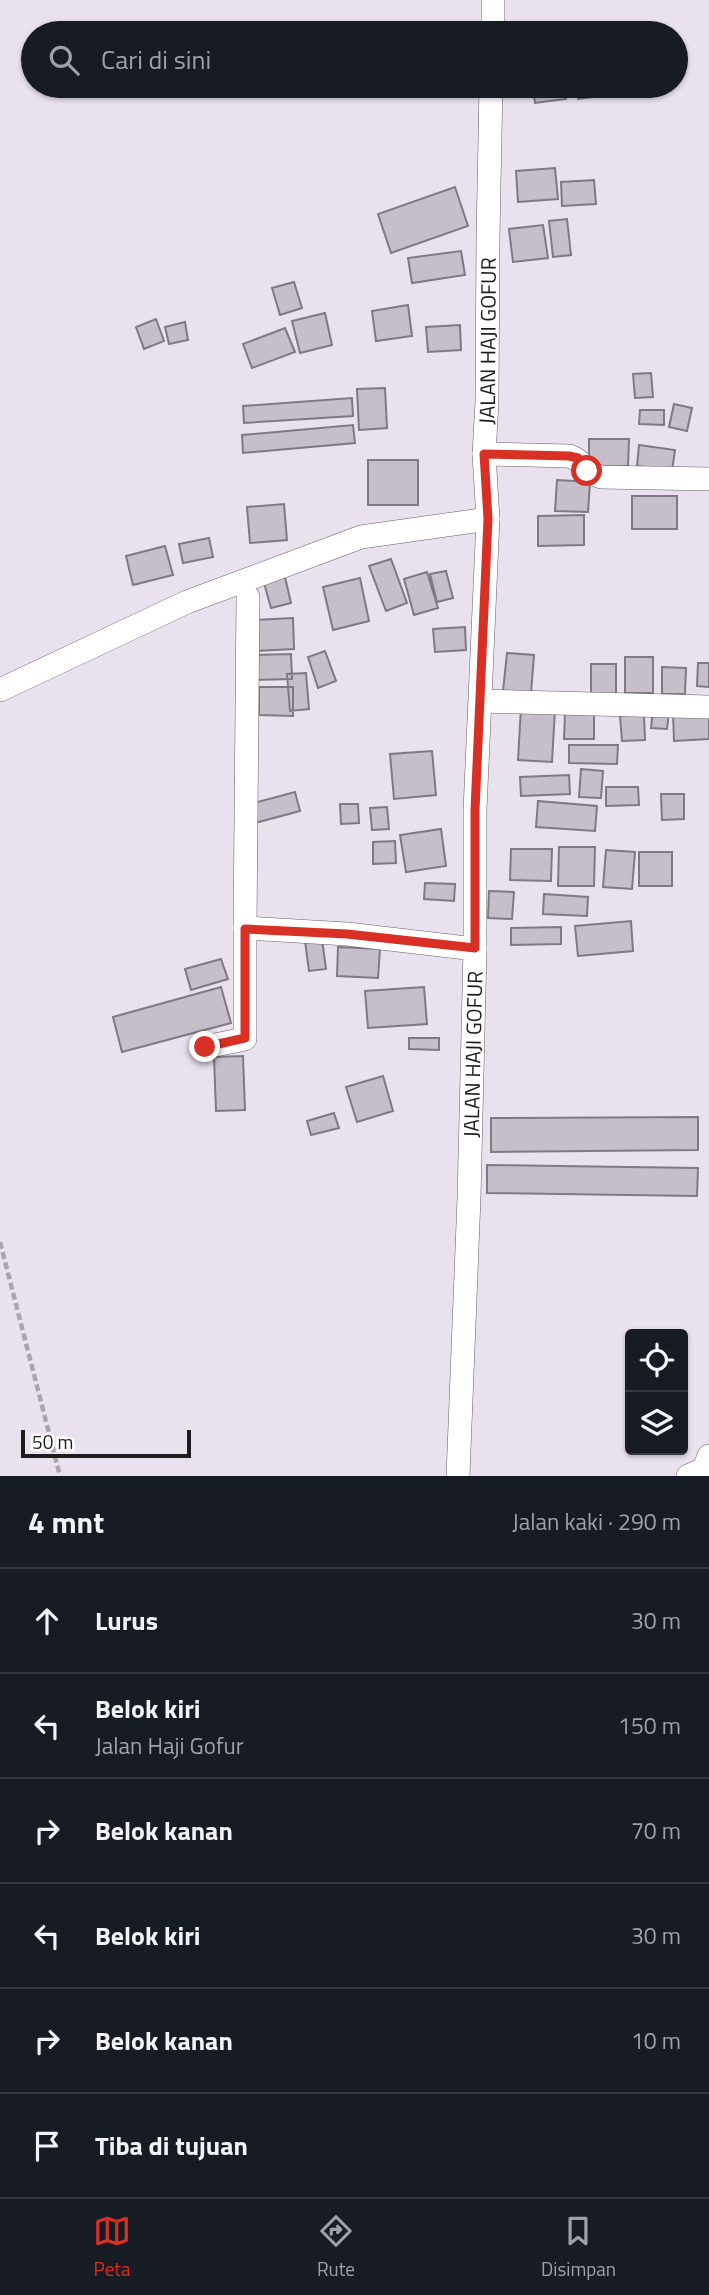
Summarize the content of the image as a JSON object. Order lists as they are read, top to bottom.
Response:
{
  "streets": {
    "street": ["JALAN HAJI GOFUR"]
  },
  "scale_bar": "50 m",
  "page": {
    "search": "Cari di sini",
    "scale": "50 m",
    "heading": ["4 mnt", "Jalan kaki · 290 m"],
    "list": [
      ["Lurus", "30 m"],
      ["Belok kiri", "Jalan Haji Gofur", "150 m"],
      ["Belok kanan", "70 m"],
      ["Belok kiri", "30 m"],
      ["Belok kanan", "10 m"],
      "Tiba di tujuan"
    ],
    "nav": ["Peta", "Rute", "Disimpan"]
  }
}
